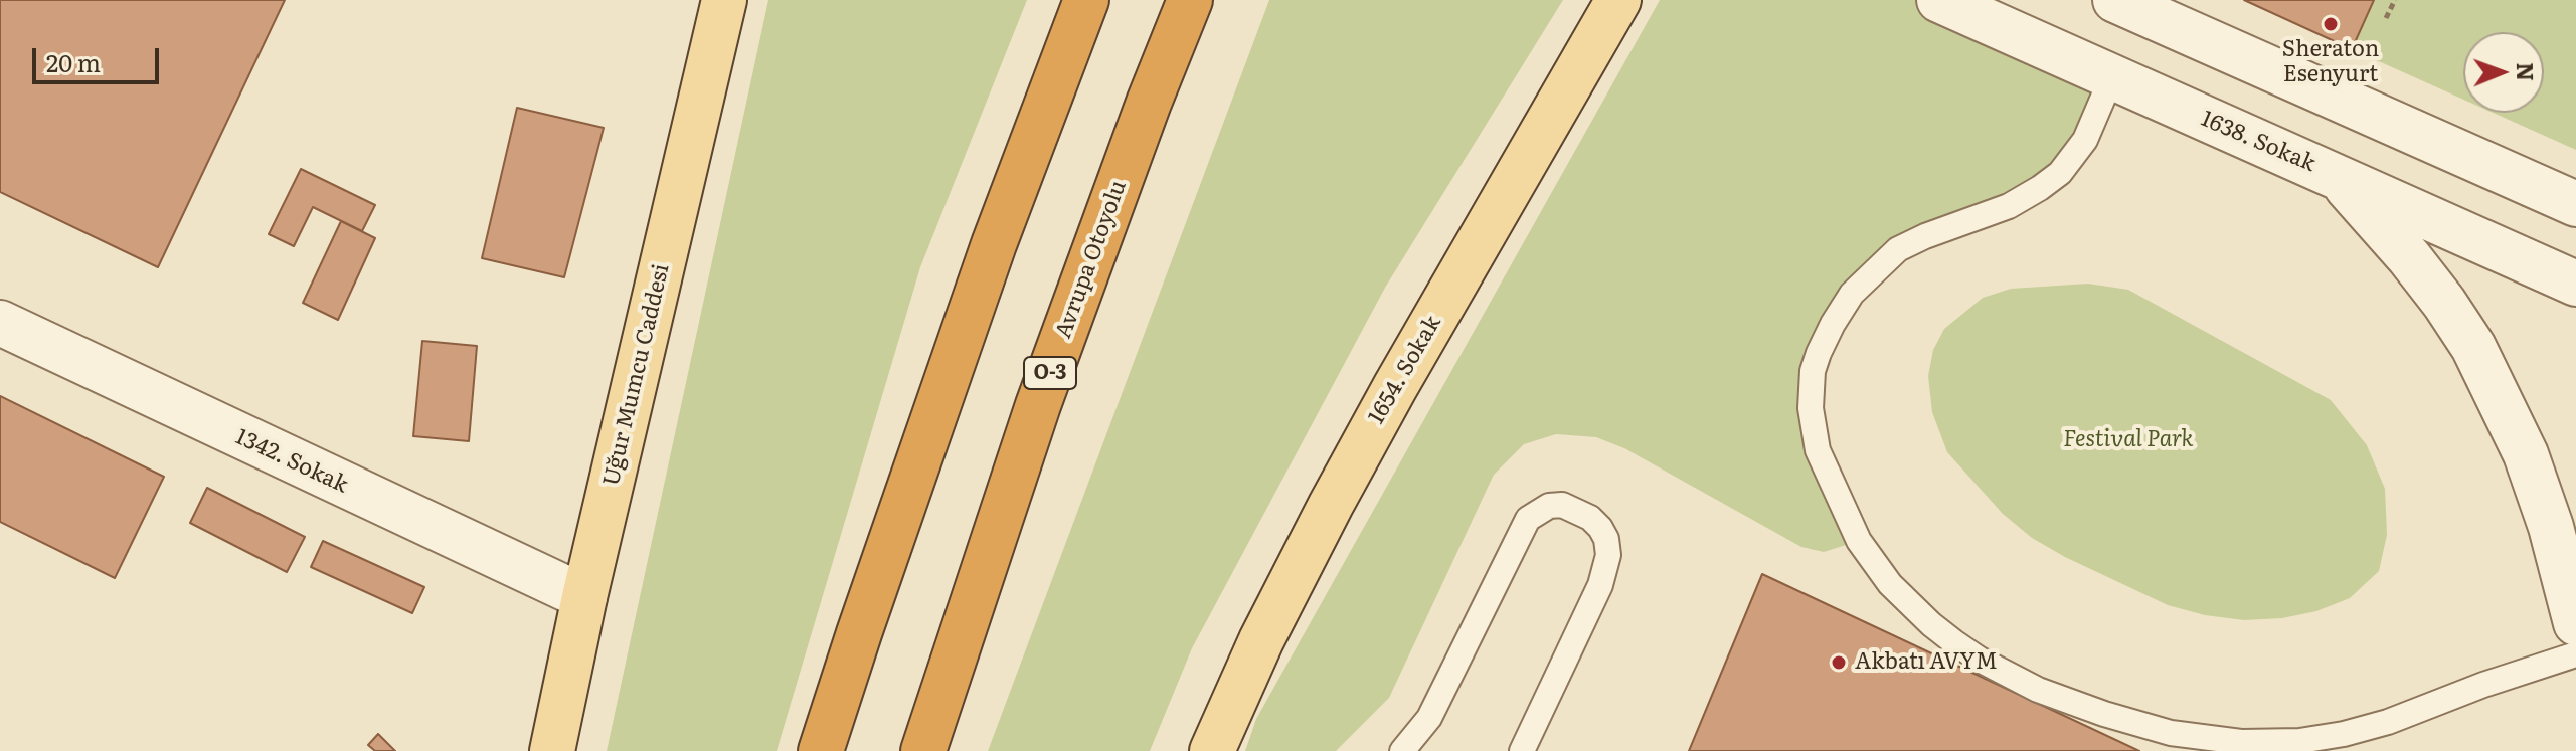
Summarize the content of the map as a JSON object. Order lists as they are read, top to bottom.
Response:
{
  "streets": {
    "highway": ["Avrupa Otoyolu", "O-3"],
    "main road": ["1654. Sokak", "Uğur Mumcu Caddesi"],
    "street": ["1638. Sokak", "1342. Sokak"]
  },
  "crossings": [
    ["Uğur Mumcu Caddesi", "1342. Sokak"]
  ],
  "parks": ["Festival Park"],
  "places": ["Sheraton Esenyurt", "Akbatı AVYM"],
  "scale_bar": "20 m",
  "north": "right"
}
